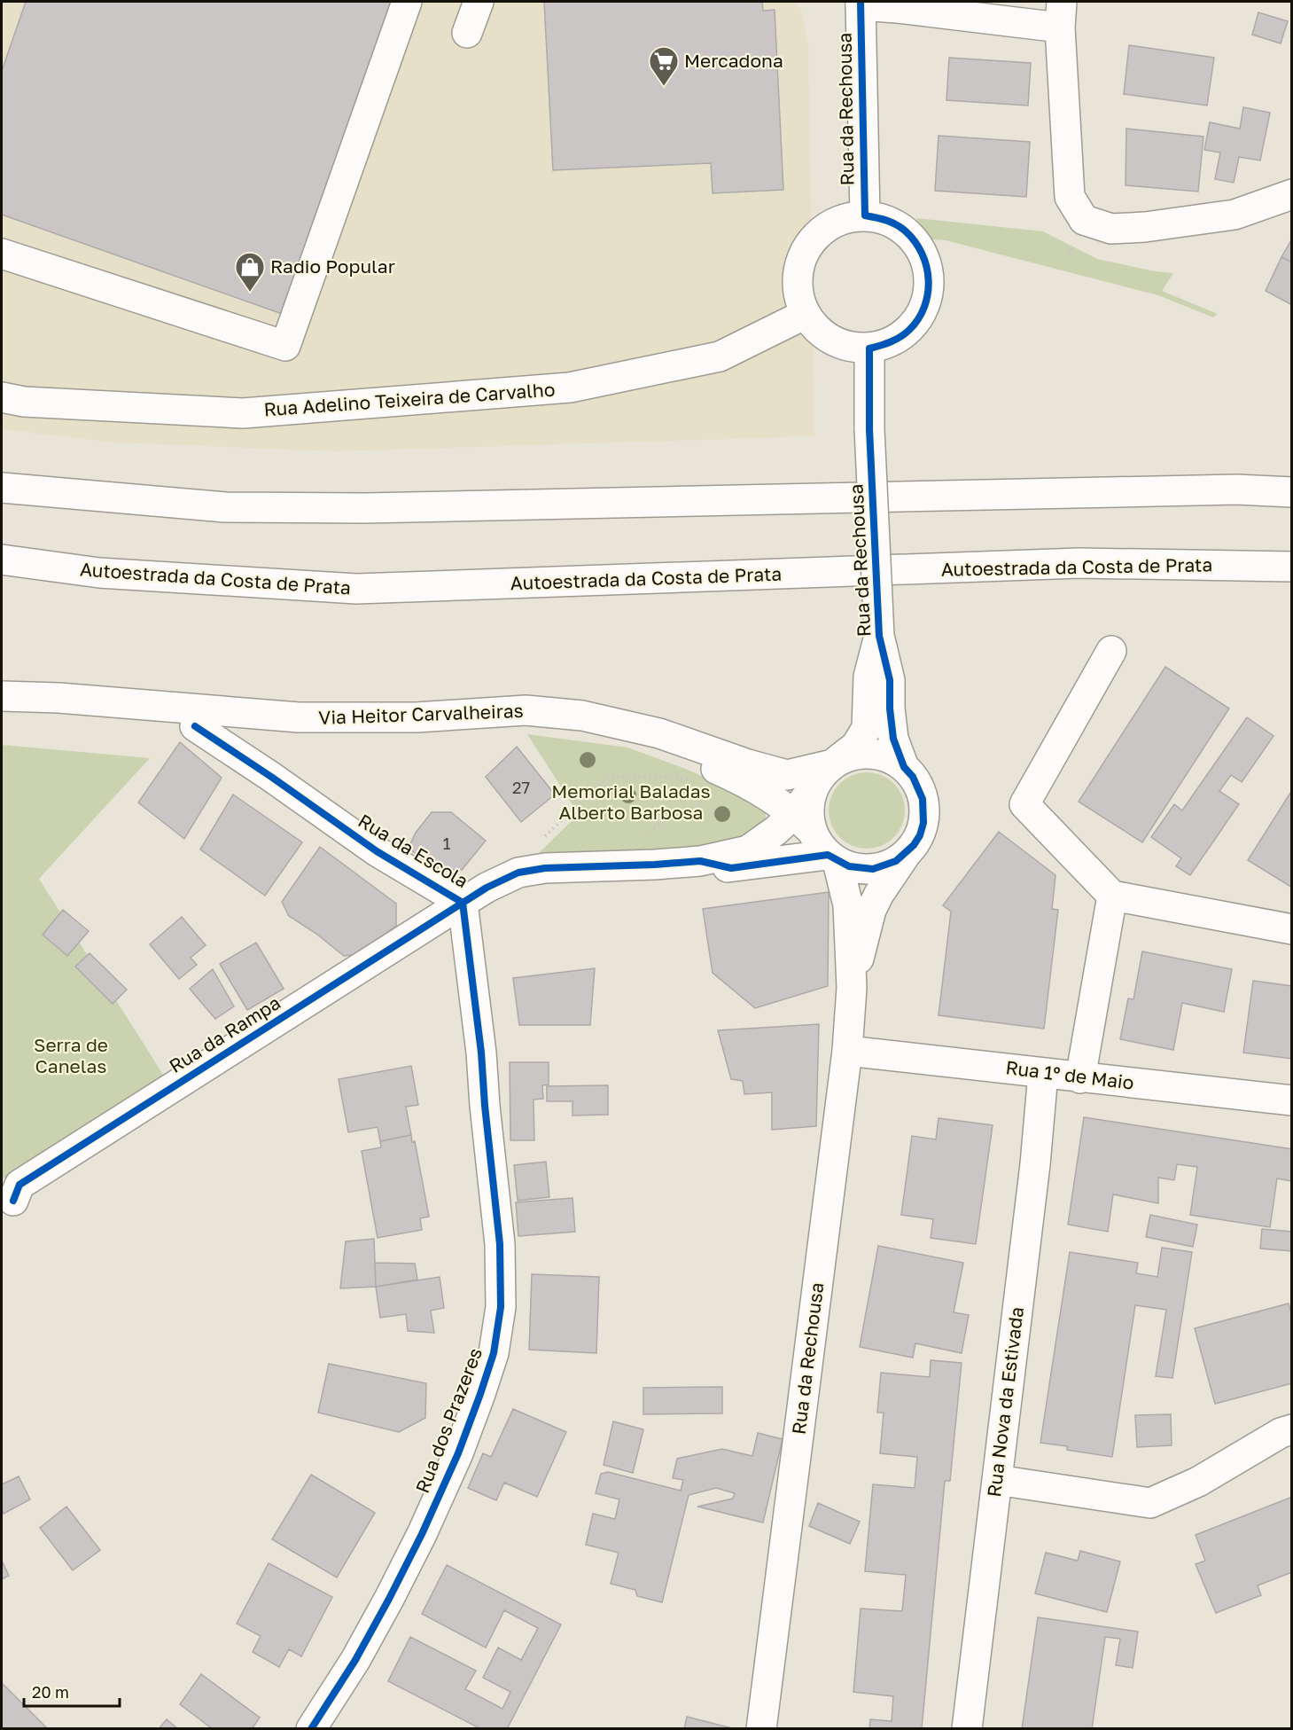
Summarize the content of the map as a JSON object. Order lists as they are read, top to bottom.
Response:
{
  "streets": {
    "main road": [
      "Rua da Rechousa",
      "Rua Adelino Teixeira de Carvalho",
      "Autoestrada da Costa de Prata",
      "Via Heitor Carvalheiras",
      "Rua da Escola",
      "Rua da Rampa",
      "Rua 1º de Maio",
      "Rua Nova da Estivada",
      "Rua dos Prazeres"
    ]
  },
  "crossings": [
    ["Rua da Rechousa", "Rua Adelino Teixeira de Carvalho"],
    ["Rua da Rechousa", "Via Heitor Carvalheiras"],
    ["Rua da Rechousa", "Rua da Escola"],
    ["Rua da Rechousa", "Rua 1º de Maio"],
    ["Via Heitor Carvalheiras", "Rua da Escola"],
    ["Rua da Escola", "Rua da Rampa"],
    ["Rua da Escola", "Rua dos Prazeres"],
    ["Rua da Rampa", "Rua dos Prazeres"],
    ["Rua 1º de Maio", "Rua Nova da Estivada"]
  ],
  "parks": ["Memorial Baladas Alberto Barbosa", "Serra de Canelas"],
  "places": {
    "supermarket": ["Mercadona"],
    "shop": ["Radio Popular"]
  },
  "house_numbers": ["27", "1"],
  "scale_bar": "20 m"
}
